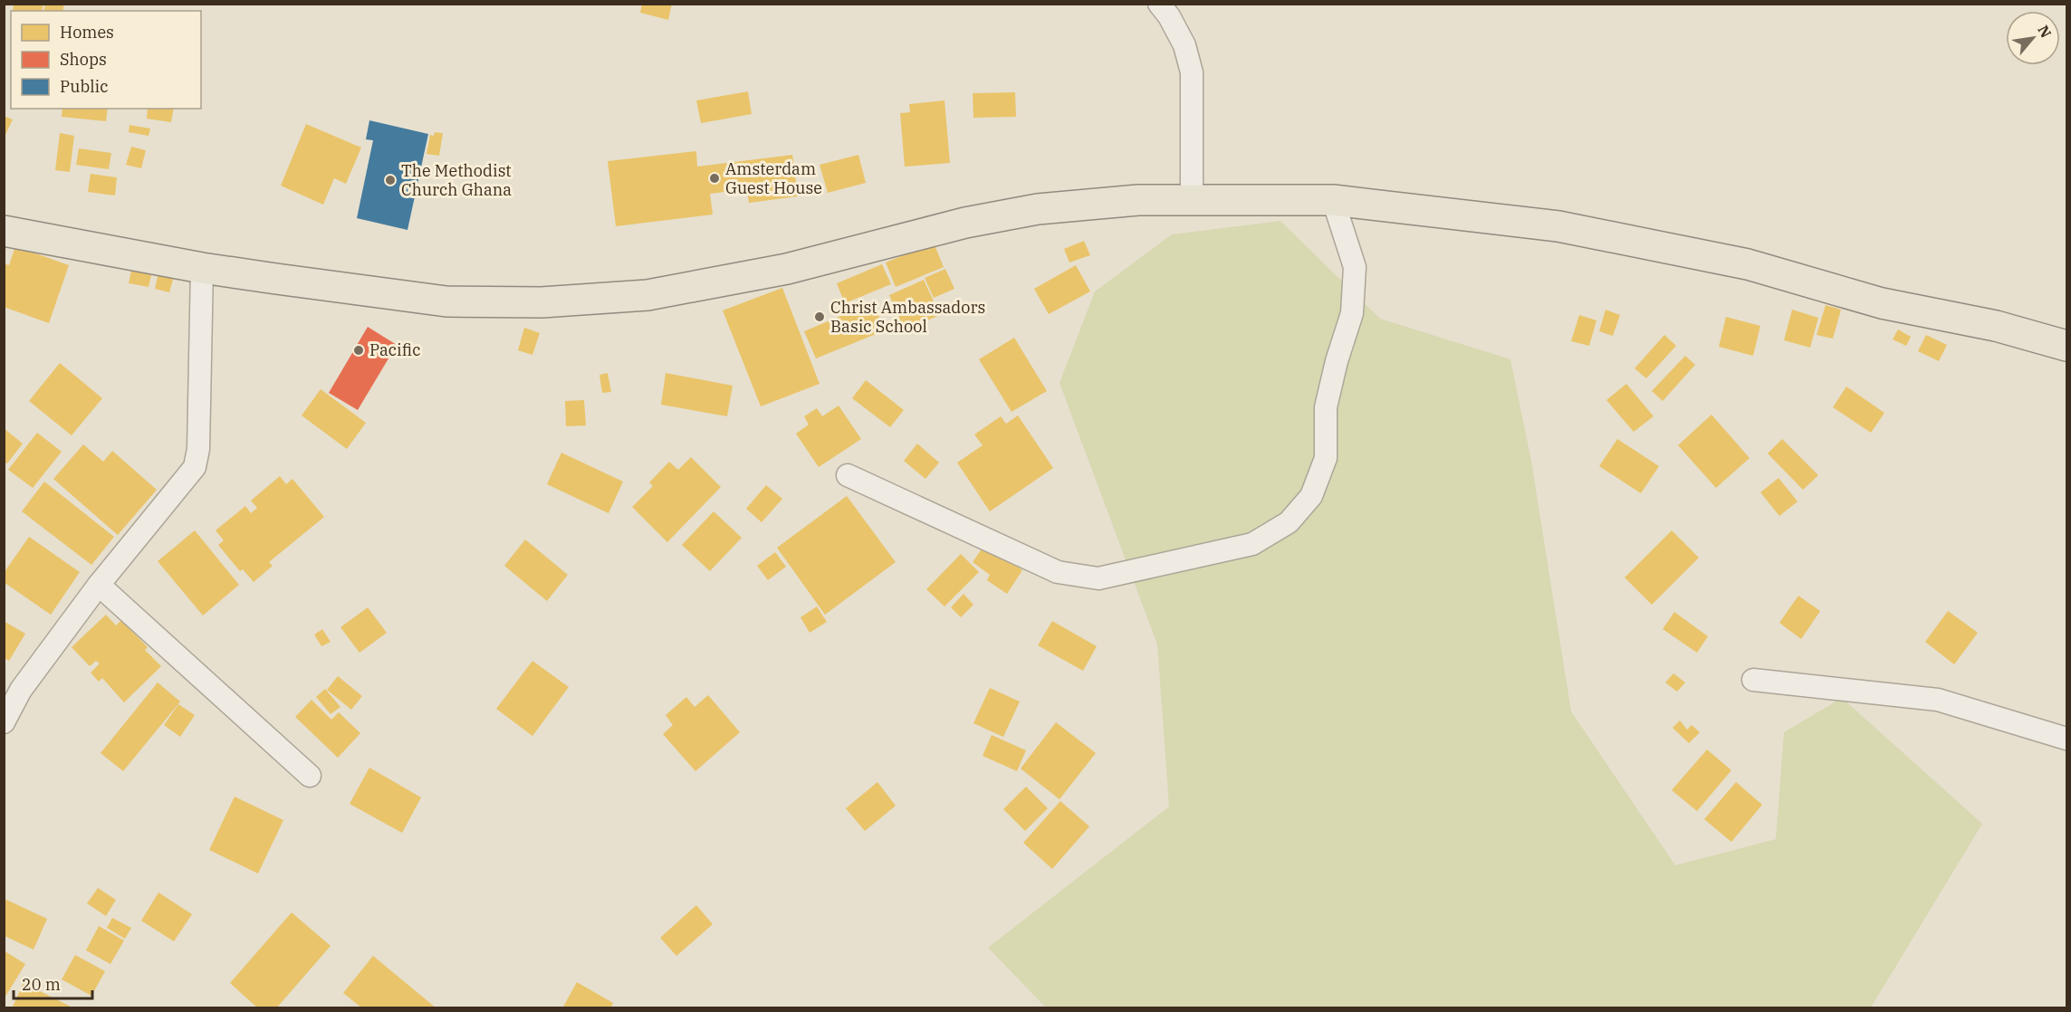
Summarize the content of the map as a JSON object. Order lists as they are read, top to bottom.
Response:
{
  "places": [
    "Amsterdam Guest House",
    "The Methodist Church Ghana",
    "Christ Ambassadors Basic School",
    "Pacific"
  ],
  "legend": ["Homes", "Shops", "Public"],
  "scale_bar": "20 m",
  "north": "top right"
}
